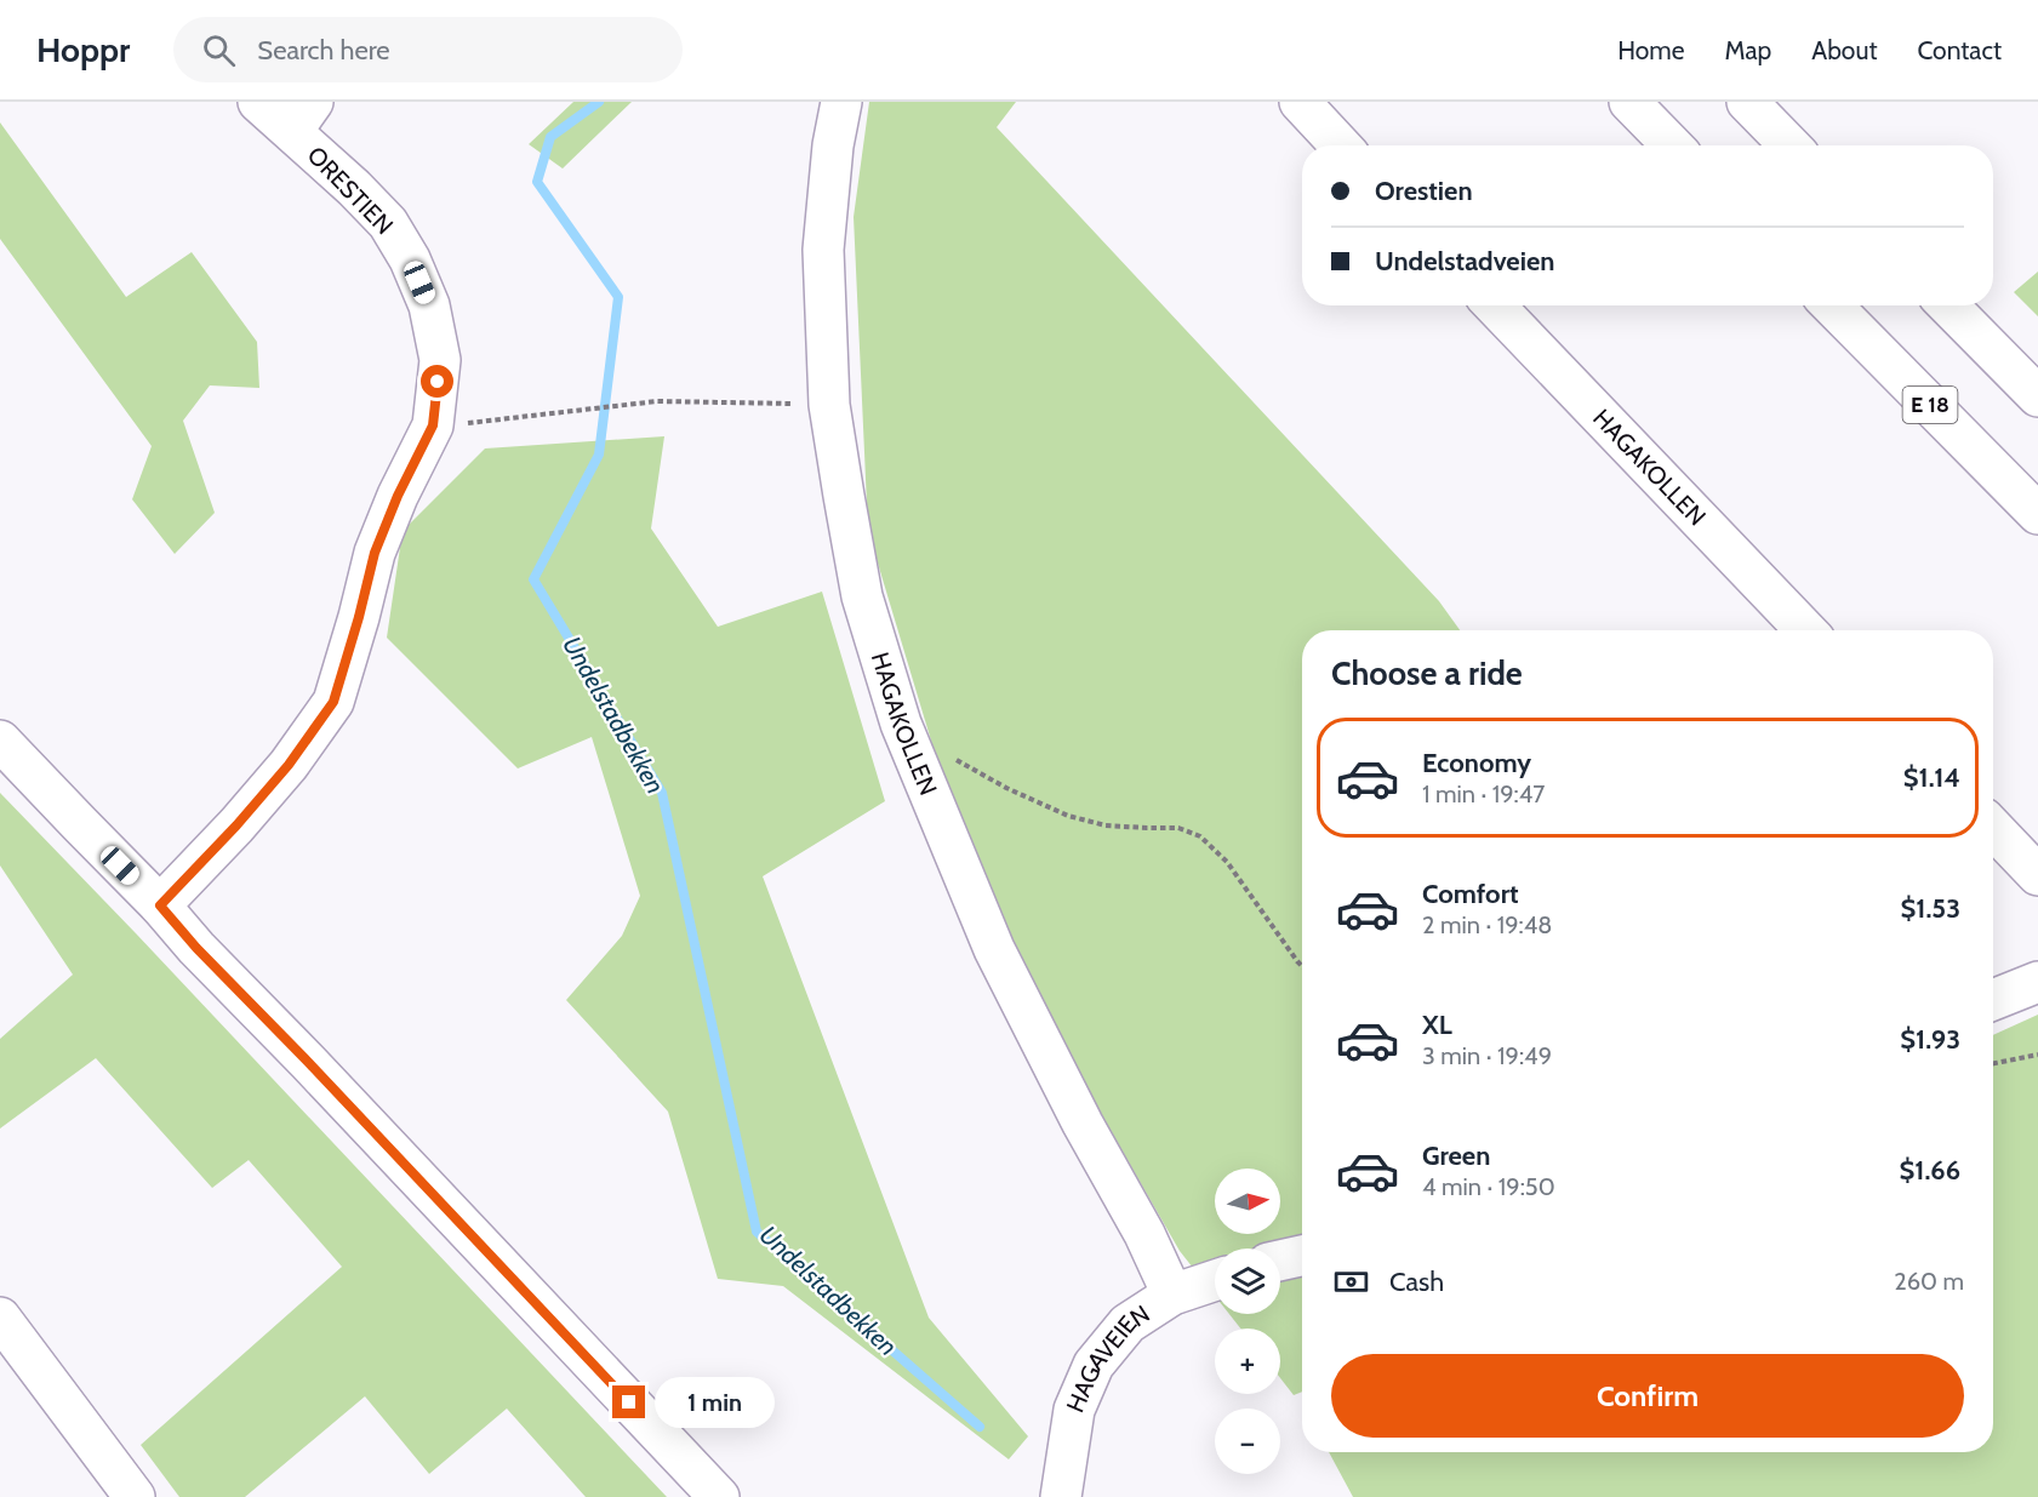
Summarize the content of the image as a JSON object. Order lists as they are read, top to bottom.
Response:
{
  "streets": {
    "main road": [
      "ORESTIEN",
      "E 18",
      "HAGAKOLLEN",
      "HAGAVEIEN"
    ]
  },
  "crossings": [
    ["HAGAKOLLEN", "HAGAVEIEN"]
  ],
  "water": ["Undelstadbekken"],
  "north": "right",
  "page": {
    "header": "Hoppr",
    "search": "Search here",
    "nav": [
      "Home",
      "Map",
      "About",
      "Contact"
    ],
    "banner": ["Orestien", "Undelstadveien"],
    "heading": "Choose a ride",
    "list": [
      {
        "name": "Economy",
        "note": "1 min · 19:47",
        "value": "$1.14"
      },
      {
        "name": "Comfort",
        "note": "2 min · 19:48",
        "value": "$1.53"
      },
      {
        "name": "XL",
        "note": "3 min · 19:49",
        "value": "$1.93"
      },
      {
        "name": "Green",
        "note": "4 min · 19:50",
        "value": "$1.66"
      }
    ],
    "map_buttons": ["+", "−"],
    "pay": ["Cash", "260 m"],
    "buttons": "Confirm",
    "bubble": "1 min"
  }
}
